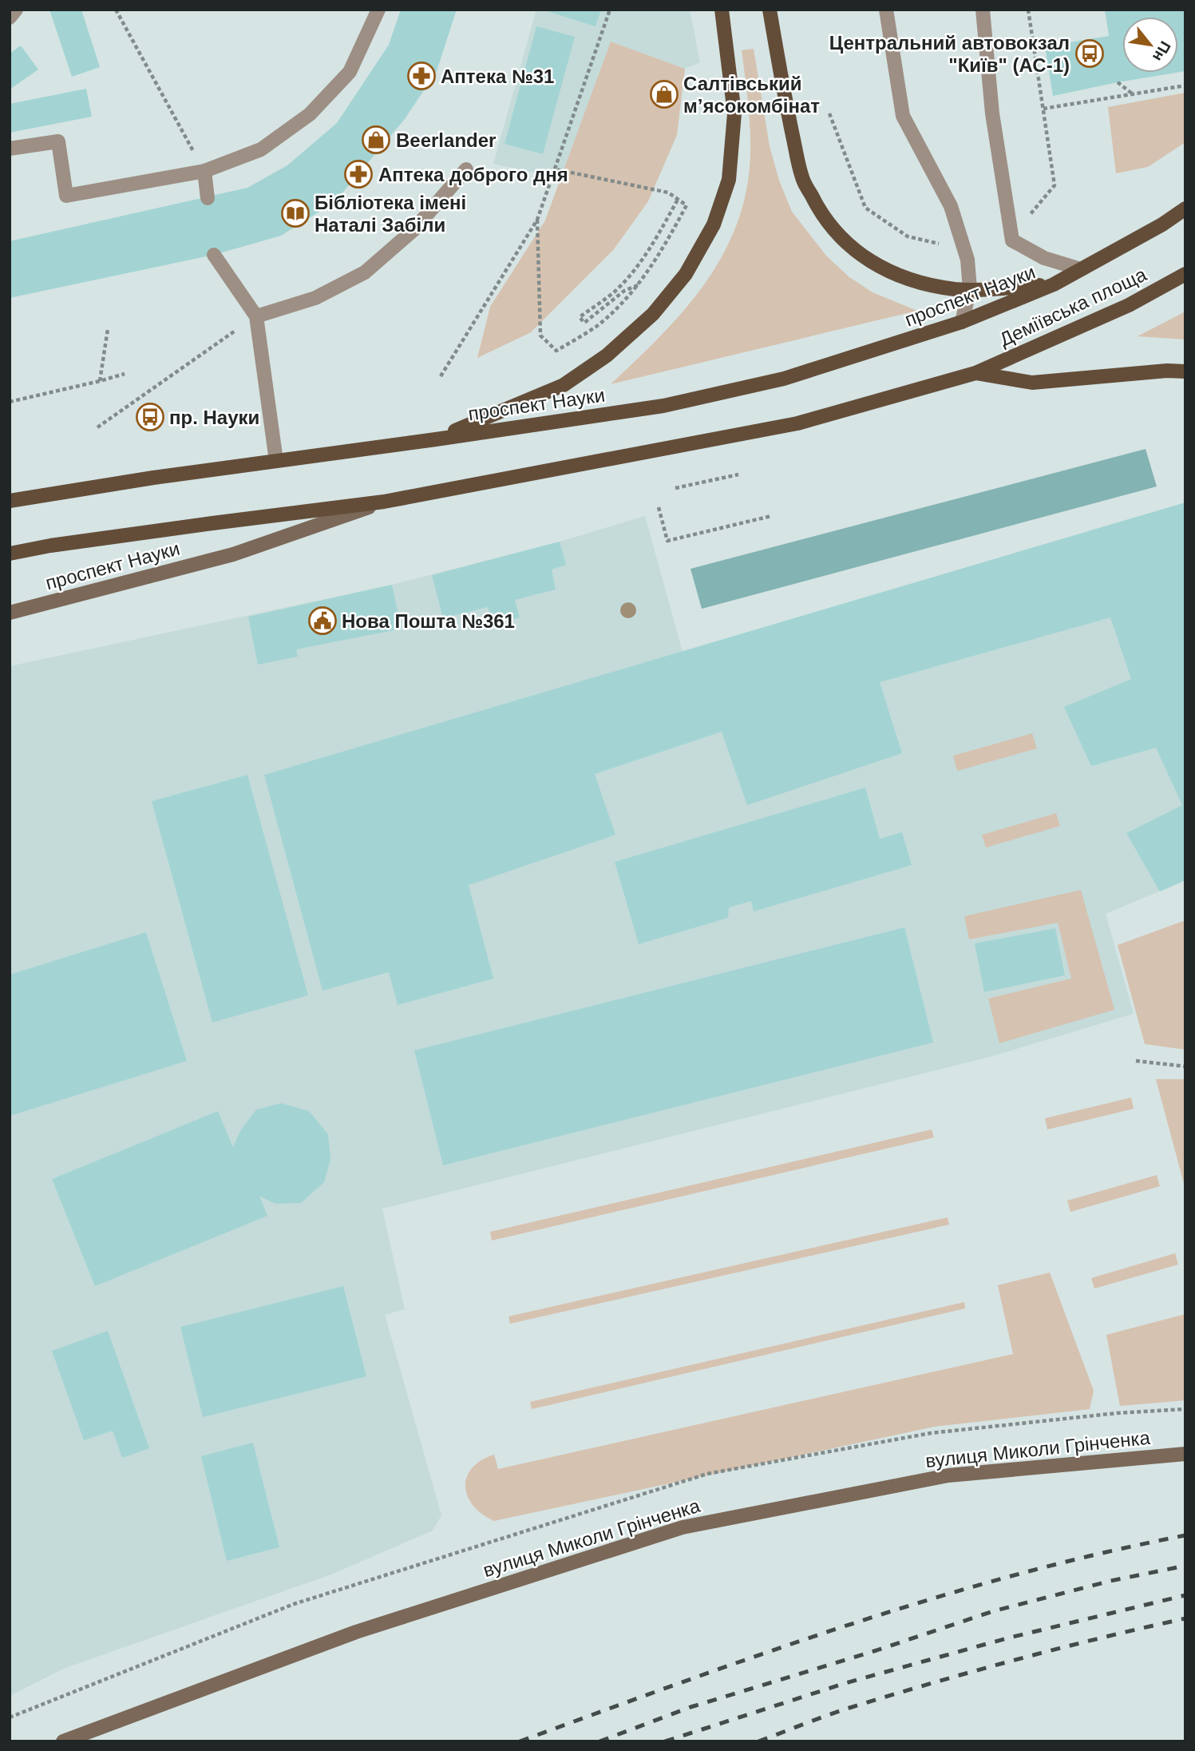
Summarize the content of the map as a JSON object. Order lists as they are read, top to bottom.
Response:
{
  "streets": {
    "main road": ["проспект Науки", "Деміївська площа", "вулиця Миколи Грінченка"]
  },
  "crossings": [
    ["проспект Науки", "Деміївська площа"]
  ],
  "places": {
    "bus stop": ["Центральний автовокзал \"Київ\" (АС-1)", "пр. Науки"],
    "pharmacy": ["Аптека №31", "Аптека доброго дня"],
    "shop": ["Салтівський мʼясокомбінат", "Beerlander"],
    "library": ["Бібліотека імені Наталі Забіли"],
    "public building": ["Нова Пошта №361"]
  },
  "north": "bottom right"
}
